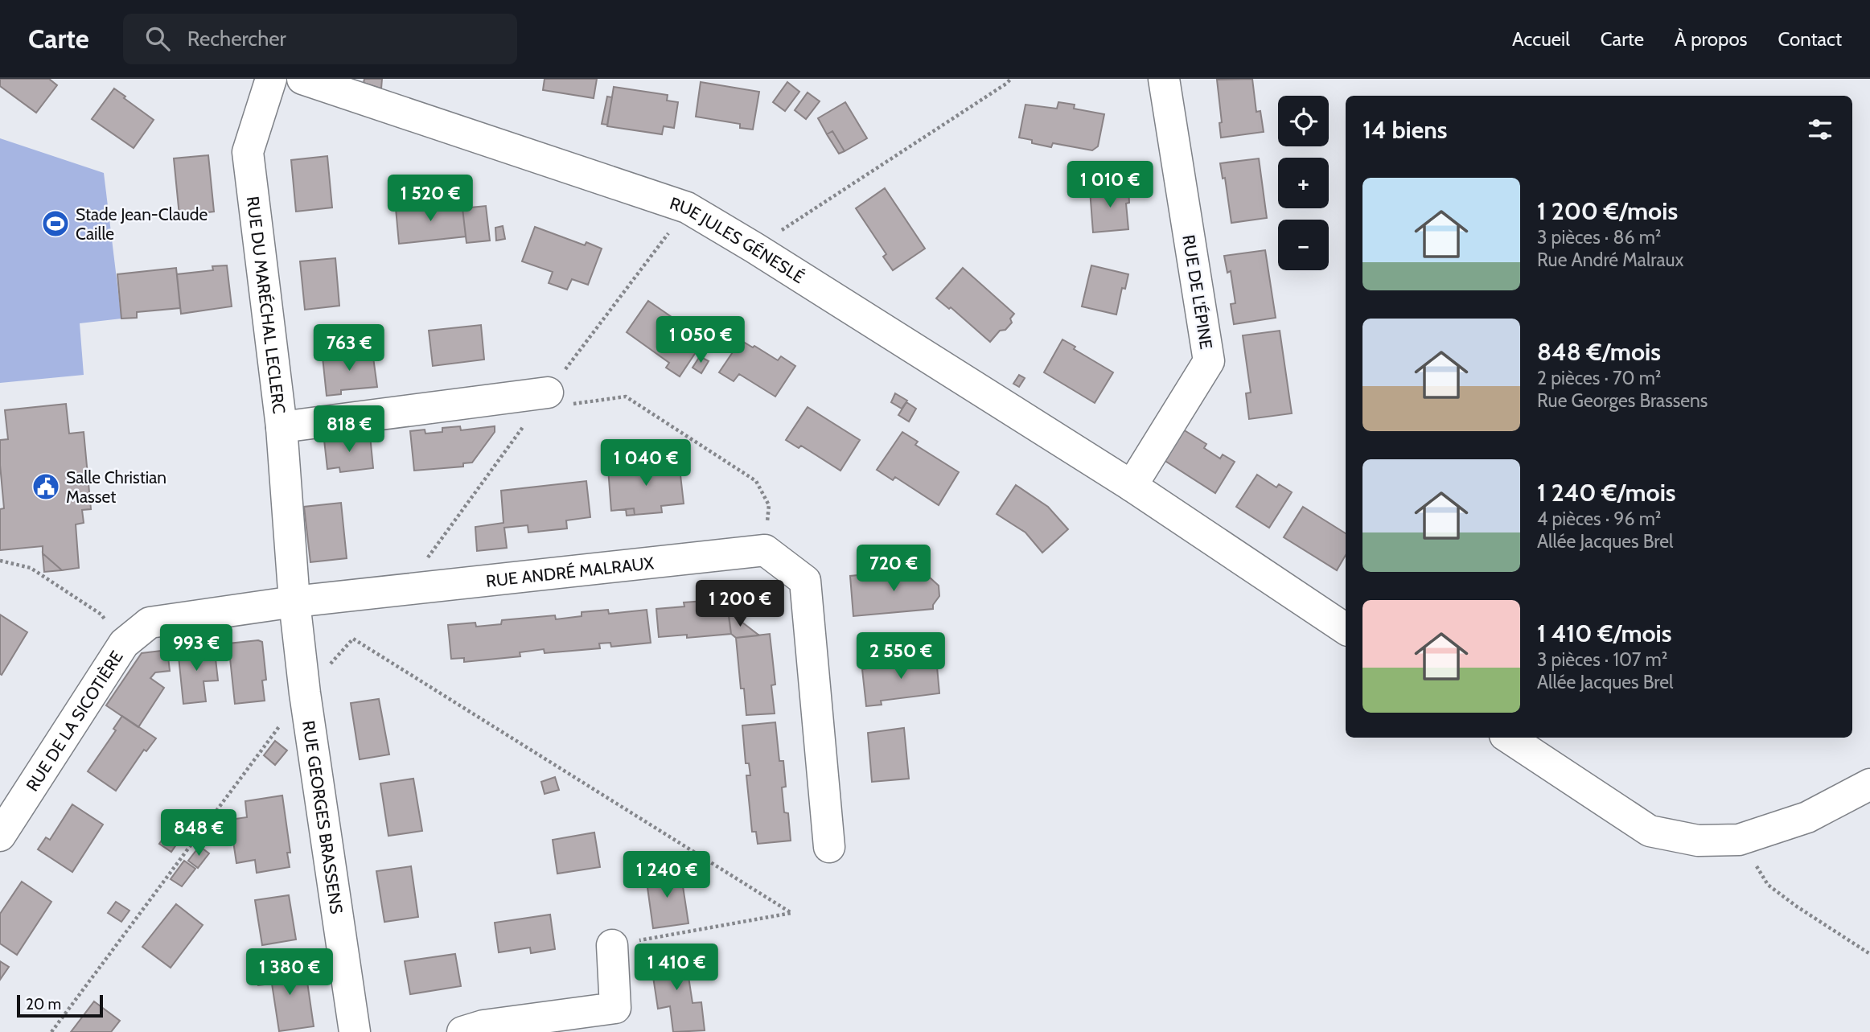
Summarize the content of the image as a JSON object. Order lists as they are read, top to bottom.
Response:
{
  "streets": {
    "street": [
      "RUE JULES GÉNESLÉ",
      "RUE DE L'ÉPINE",
      "RUE DU MARÉCHAL LECLERC",
      "RUE ANDRÉ MALRAUX",
      "RUE DE LA SICOTIÈRE",
      "RUE GEORGES BRASSENS"
    ]
  },
  "crossings": [
    ["RUE JULES GÉNESLÉ", "RUE DE L'ÉPINE"],
    ["RUE DU MARÉCHAL LECLERC", "RUE ANDRÉ MALRAUX"],
    ["RUE DU MARÉCHAL LECLERC", "RUE DE LA SICOTIÈRE"],
    ["RUE DU MARÉCHAL LECLERC", "RUE GEORGES BRASSENS"],
    ["RUE ANDRÉ MALRAUX", "RUE DE LA SICOTIÈRE"],
    ["RUE ANDRÉ MALRAUX", "RUE GEORGES BRASSENS"],
    ["RUE DE LA SICOTIÈRE", "RUE GEORGES BRASSENS"]
  ],
  "places": {
    "sports": ["Stade Jean-Claude Caille"],
    "public building": ["Salle Christian Masset"]
  },
  "scale_bar": "20 m",
  "page": {
    "header": "Carte",
    "search": "Rechercher",
    "nav": [
      "Accueil",
      "Carte",
      "À propos",
      "Contact"
    ],
    "map_buttons": ["+", "−"],
    "heading": "14 biens",
    "price": [
      "1 010 €",
      "1 520 €",
      "1 050 €",
      "763 €",
      "818 €",
      "1 040 €",
      "720 €",
      "1 200 €",
      "993 €",
      "2 550 €",
      "848 €",
      "1 240 €",
      "1 410 €",
      "1 380 €"
    ],
    "list": [
      {
        "name": "1 200 €/mois",
        "note": "3 pièces · 86 m² · Rue André Malraux"
      },
      {
        "name": "848 €/mois",
        "note": "2 pièces · 70 m² · Rue Georges Brassens"
      },
      {
        "name": "1 240 €/mois",
        "note": "4 pièces · 96 m² · Allée Jacques Brel"
      },
      {
        "name": "1 410 €/mois",
        "note": "3 pièces · 107 m² · Allée Jacques Brel"
      }
    ],
    "scale": "20 m"
  }
}
